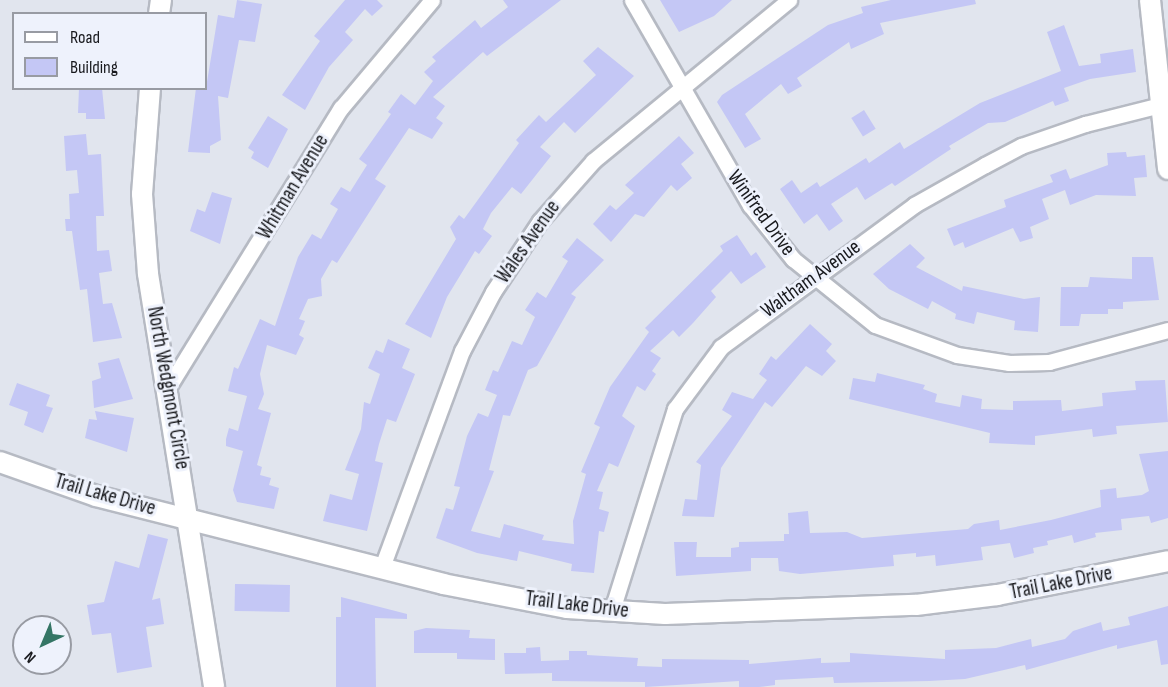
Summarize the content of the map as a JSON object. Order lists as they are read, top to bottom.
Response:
{
  "streets": {
    "street": [
      "Whitman Avenue",
      "Winifred Drive",
      "Wales Avenue",
      "Waltham Avenue",
      "North Wedgmont Circle",
      "Trail Lake Drive"
    ]
  },
  "crossings": [
    ["Whitman Avenue", "North Wedgmont Circle"],
    ["Winifred Drive", "Wales Avenue"],
    ["Winifred Drive", "Waltham Avenue"],
    ["Wales Avenue", "Trail Lake Drive"],
    ["Waltham Avenue", "Trail Lake Drive"],
    ["North Wedgmont Circle", "Trail Lake Drive"]
  ],
  "legend": ["Road", "Building"],
  "north": "bottom left"
}
